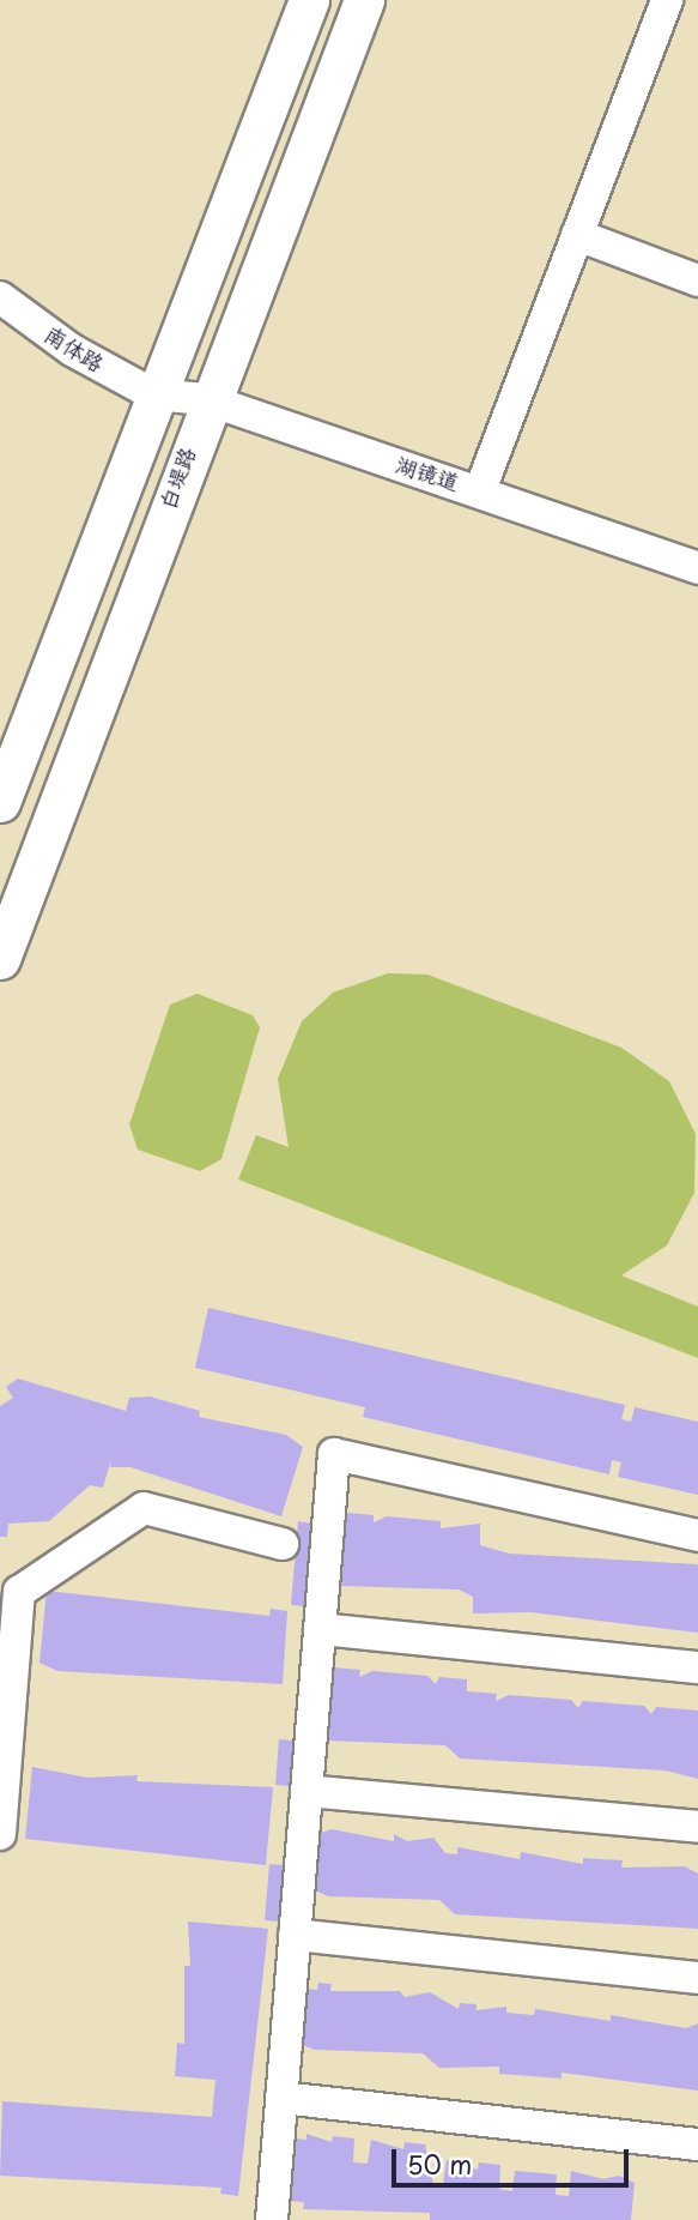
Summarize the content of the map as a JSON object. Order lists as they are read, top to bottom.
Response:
{
  "streets": {
    "main road": ["白堤路"],
    "street": ["南体路", "湖镜道"]
  },
  "crossings": [
    ["南体路", "湖镜道"],
    ["湖镜道", "白堤路"]
  ],
  "scale_bar": "50 m"
}
